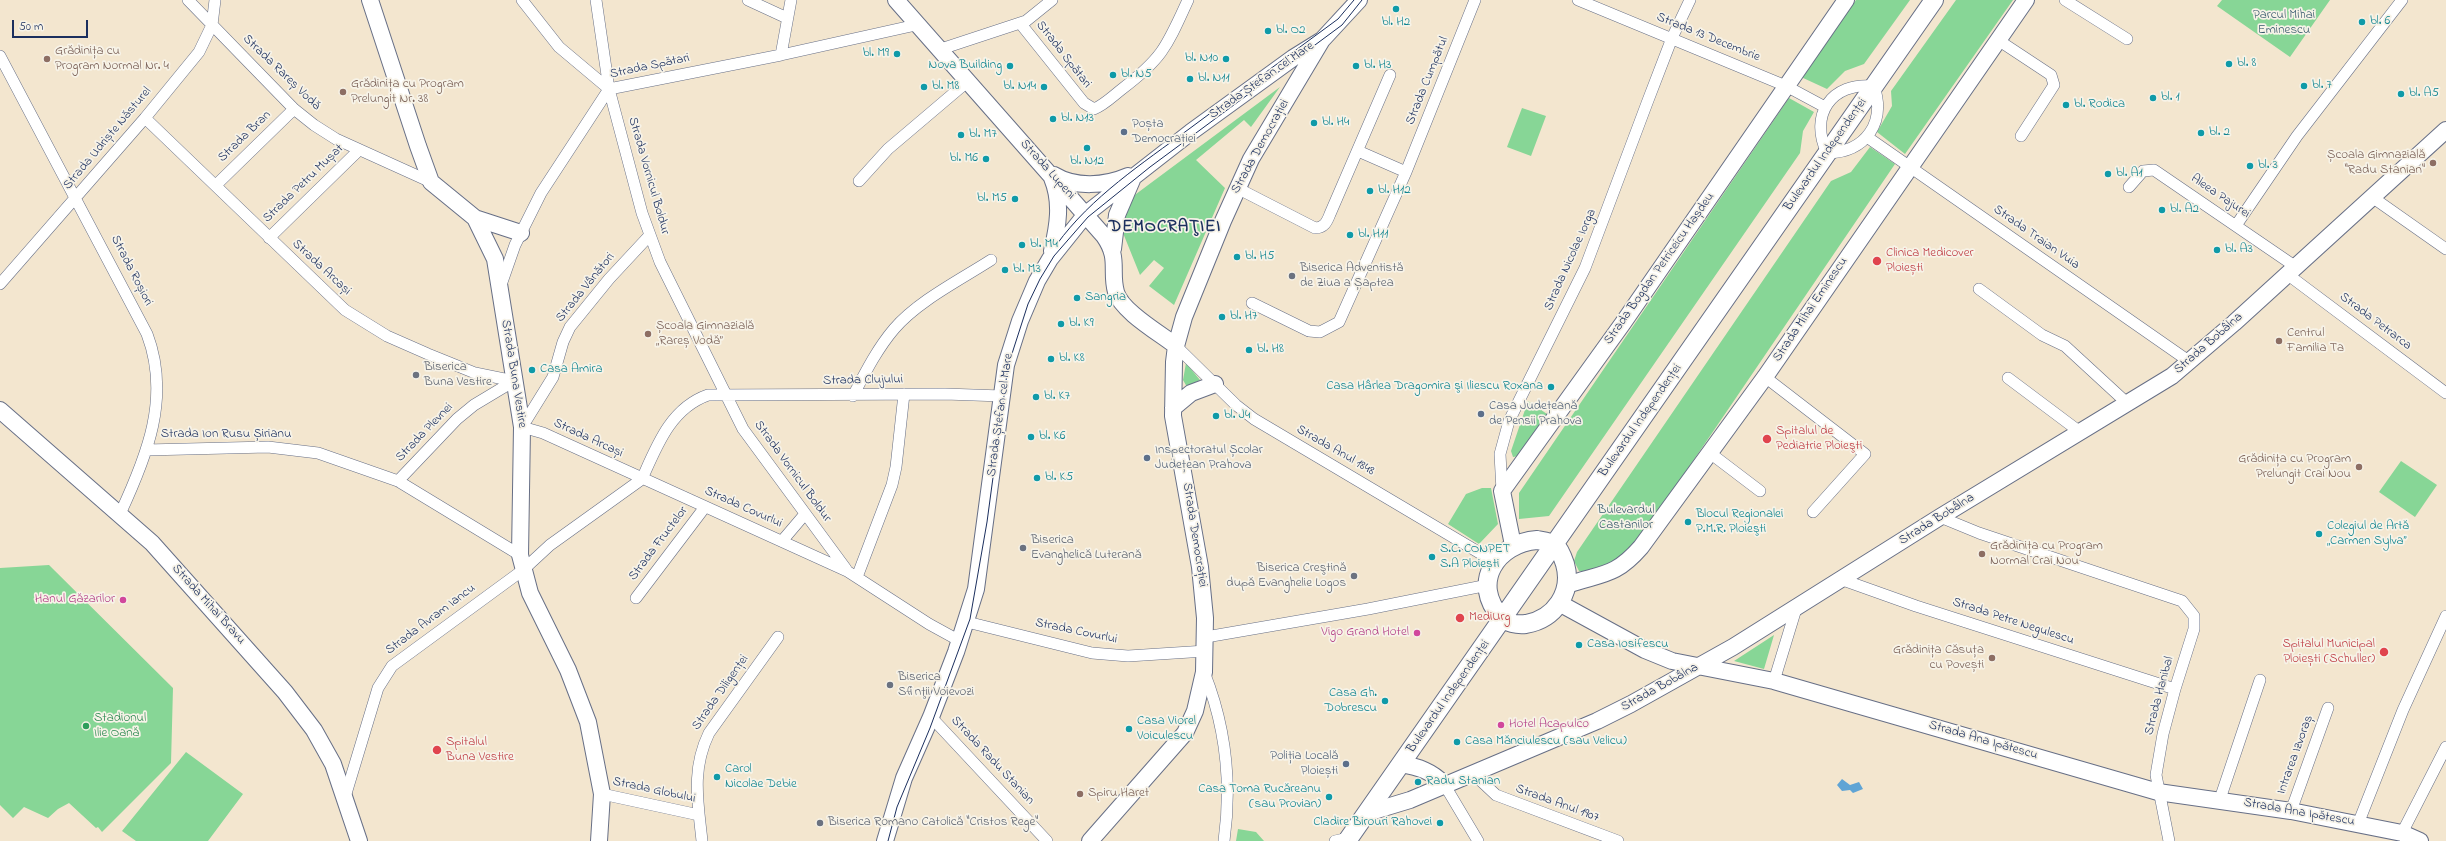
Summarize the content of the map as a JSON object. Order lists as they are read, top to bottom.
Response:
{
  "streets": {
    "main road": [
      "Strada Ștefan cel Mare",
      "Strada Democrației",
      "Bulevardul Independenței",
      "Strada Lupeni",
      "Strada Bogdan Petriceicu Hașdeu",
      "Strada Mihai Eminescu",
      "Strada Bobâlna",
      "Strada Buna Vestire",
      "Strada Mihai Bravu",
      "Strada Ana Ipătescu"
    ],
    "street": [
      "Strada 13 Decembrie",
      "Strada Spătari",
      "Strada Rareș Vodă",
      "Strada Cumpătul",
      "Strada Bran",
      "Strada Udriște Năsturel",
      "Strada Vornicul Boldur",
      "Strada Petru Mușat",
      "Aleea Pajurei",
      "Strada Traian Vuia",
      "Strada Nicolae Iorga",
      "Strada Arcași",
      "Strada Roșiori",
      "Strada Vânători",
      "Strada Petrarca",
      "Strada Clujului",
      "Strada Plevnei",
      "Strada Ion Rusu Șirianu",
      "Strada Anul 1848",
      "Strada Covurlui",
      "Strada Fructelor",
      "Strada Avram Iancu",
      "Strada Petre Negulescu",
      "Strada Diligenței",
      "Strada Hanibal",
      "Intrarea Izvoraș",
      "Strada Radu Stanian",
      "Strada Globului",
      "Strada Anul 1907"
    ]
  },
  "crossings": [
    ["Strada 13 Decembrie", "Strada Nicolae Iorga"],
    ["Strada 13 Decembrie", "Strada Bogdan Petriceicu Hașdeu"],
    ["Strada Spătari", "Strada Lupeni"],
    ["Strada Spătari", "Strada Vornicul Boldur"],
    ["Strada Spătari", "Strada Buna Vestire"],
    ["Strada Rareș Vodă", "Strada Bran"],
    ["Strada Rareș Vodă", "Strada Udriște Năsturel"],
    ["Strada Rareș Vodă", "Strada Petru Mușat"],
    ["Strada Rareș Vodă", "Strada Buna Vestire"],
    ["Strada Ștefan cel Mare", "Strada Democrației"],
    ["Strada Ștefan cel Mare", "Strada Lupeni"],
    ["Strada Ștefan cel Mare", "Strada Clujului"],
    ["Strada Ștefan cel Mare", "Strada Covurlui"],
    ["Strada Ștefan cel Mare", "Strada Radu Stanian"],
    ["Strada Bran", "Strada Arcași"],
    ["Strada Udriște Năsturel", "Strada Arcași"],
    ["Strada Udriște Năsturel", "Strada Roșiori"],
    ["Strada Democrației", "Strada Anul 1848"],
    ["Strada Democrației", "Strada Covurlui"],
    ["Bulevardul Independenței", "Strada Bobâlna"],
    ["Strada Vornicul Boldur", "Strada Vânători"],
    ["Strada Vornicul Boldur", "Strada Clujului"],
    ["Strada Vornicul Boldur", "Strada Covurlui"],
    ["Strada Petru Mușat", "Strada Arcași"],
    ["Aleea Pajurei", "Strada Petrarca"],
    ["Aleea Pajurei", "Strada Bobâlna"],
    ["Strada Traian Vuia", "Strada Mihai Eminescu"],
    ["Strada Traian Vuia", "Strada Bobâlna"],
    ["Strada Nicolae Iorga", "Strada Bogdan Petriceicu Hașdeu"],
    ["Strada Arcași", "Strada Vânători"],
    ["Strada Arcași", "Strada Buna Vestire"],
    ["Strada Arcași", "Strada Clujului"],
    ["Strada Arcași", "Strada Plevnei"],
    ["Strada Arcași", "Strada Covurlui"],
    ["Strada Roșiori", "Strada Ion Rusu Șirianu"],
    ["Strada Roșiori", "Strada Mihai Bravu"],
    ["Strada Vânători", "Strada Buna Vestire"],
    ["Strada Petrarca", "Strada Bobâlna"],
    ["Strada Bobâlna", "Strada Petre Negulescu"],
    ["Strada Bobâlna", "Strada Hanibal"],
    ["Strada Bobâlna", "Strada Ana Ipătescu"],
    ["Strada Bobâlna", "Strada Anul 1907"],
    ["Strada Buna Vestire", "Strada Plevnei"],
    ["Strada Buna Vestire", "Strada Ion Rusu Șirianu"],
    ["Strada Buna Vestire", "Strada Avram Iancu"],
    ["Strada Buna Vestire", "Strada Globului"],
    ["Strada Clujului", "Strada Covurlui"],
    ["Strada Plevnei", "Strada Ion Rusu Șirianu"],
    ["Strada Ion Rusu Șirianu", "Strada Avram Iancu"],
    ["Strada Covurlui", "Strada Fructelor"],
    ["Strada Mihai Bravu", "Strada Avram Iancu"],
    ["Strada Petre Negulescu", "Strada Hanibal"],
    ["Strada Diligenței", "Strada Globului"],
    ["Strada Hanibal", "Strada Ana Ipătescu"],
    ["Strada Ana Ipătescu", "Intrarea Izvoraș"]
  ],
  "districts": ["DEMOCRAŢIEI"],
  "parks": ["Parcul Mihai Eminescu", "Bulevardul Castanilor"],
  "places": [
    "bl. H2",
    "bl. 6",
    "bl. O2",
    "bl. M9",
    "Grădinița cu Program Normal Nr. 4",
    "bl. N10",
    "bl. 8",
    "Nova Building",
    "bl. H3",
    "bl. N5",
    "bl. N11",
    "bl. 7",
    "bl. M8",
    "bl. N14",
    "Grădinița cu Program Prelungit Nr. 38",
    "bl. A5",
    "bl. 1",
    "bl. Rodica",
    "bl. N13",
    "bl. H4",
    "Poșta Democrației",
    "bl. 2",
    "bl. M7",
    "bl. N12",
    "bl. M6",
    "Școala Gimnazială \"Radu Stanian\"",
    "bl. 3",
    "bl. A1",
    "bl. H12",
    "bl. M5",
    "bl. A2",
    "bl. H11",
    "bl. M4",
    "bl. A3",
    "bl. H5",
    "Clinica Medicover Ploiești",
    "bl. M3",
    "Biserica Adventistă de Ziua a Șaptea",
    "Sangria",
    "bl. H7",
    "bl. K9",
    "Școala Gimnazială „Rareș Vodă”",
    "Centrul Familia Ta",
    "bl. H8",
    "bl. K8",
    "Casa Amira",
    "Biserica Buna Vestire",
    "Casa Hârlea Dragomira şi Iliescu Roxana",
    "bl. K7",
    "Casa Județeană de Pensii Prahova",
    "bl. J4",
    "bl. K6",
    "Spitalul de Pediatrie Ploieşti",
    "Inspectoratul Școlar Județean Prahova",
    "Grădinița cu Program Prelungit Crai Nou",
    "bl. K5",
    "Blocul Regionalei P.M.R. Ploieşti",
    "Colegiul de Artă „Carmen Sylva”",
    "Biserica Evanghelică Luterană",
    "Grădinița cu Program Normal Crai Nou",
    "S.C. CONPET S.A Ploiești",
    "Biserica Creştină după Evanghelie Logos",
    "Hanul Găzarilor",
    "MediUrg",
    "Vigo Grand Hotel",
    "Casa Iosifescu",
    "Spitalul Municipal Ploiești (Schuller)",
    "Grădinița Căsuța cu Povești",
    "Biserica Sfinţii Voievozi",
    "Casa Gh. Dobrescu",
    "Hotel Acapulco",
    "Stadionul Ilie Oană",
    "Casa Viorel Voiculescu",
    "Casa Mănciulescu (sau Velicu)",
    "Spitalul Buna Vestire",
    "Poliția Locală Ploiești",
    "Carol Nicolae Debie",
    "Radu Stanian",
    "Spiru Haret",
    "Casa Toma Rucăreanu (sau Provian)",
    "Biserica Romano Catolică \"Cristos Rege\"",
    "Cladire Birouri Rahovei"
  ],
  "scale_bar": "50 m"
}
